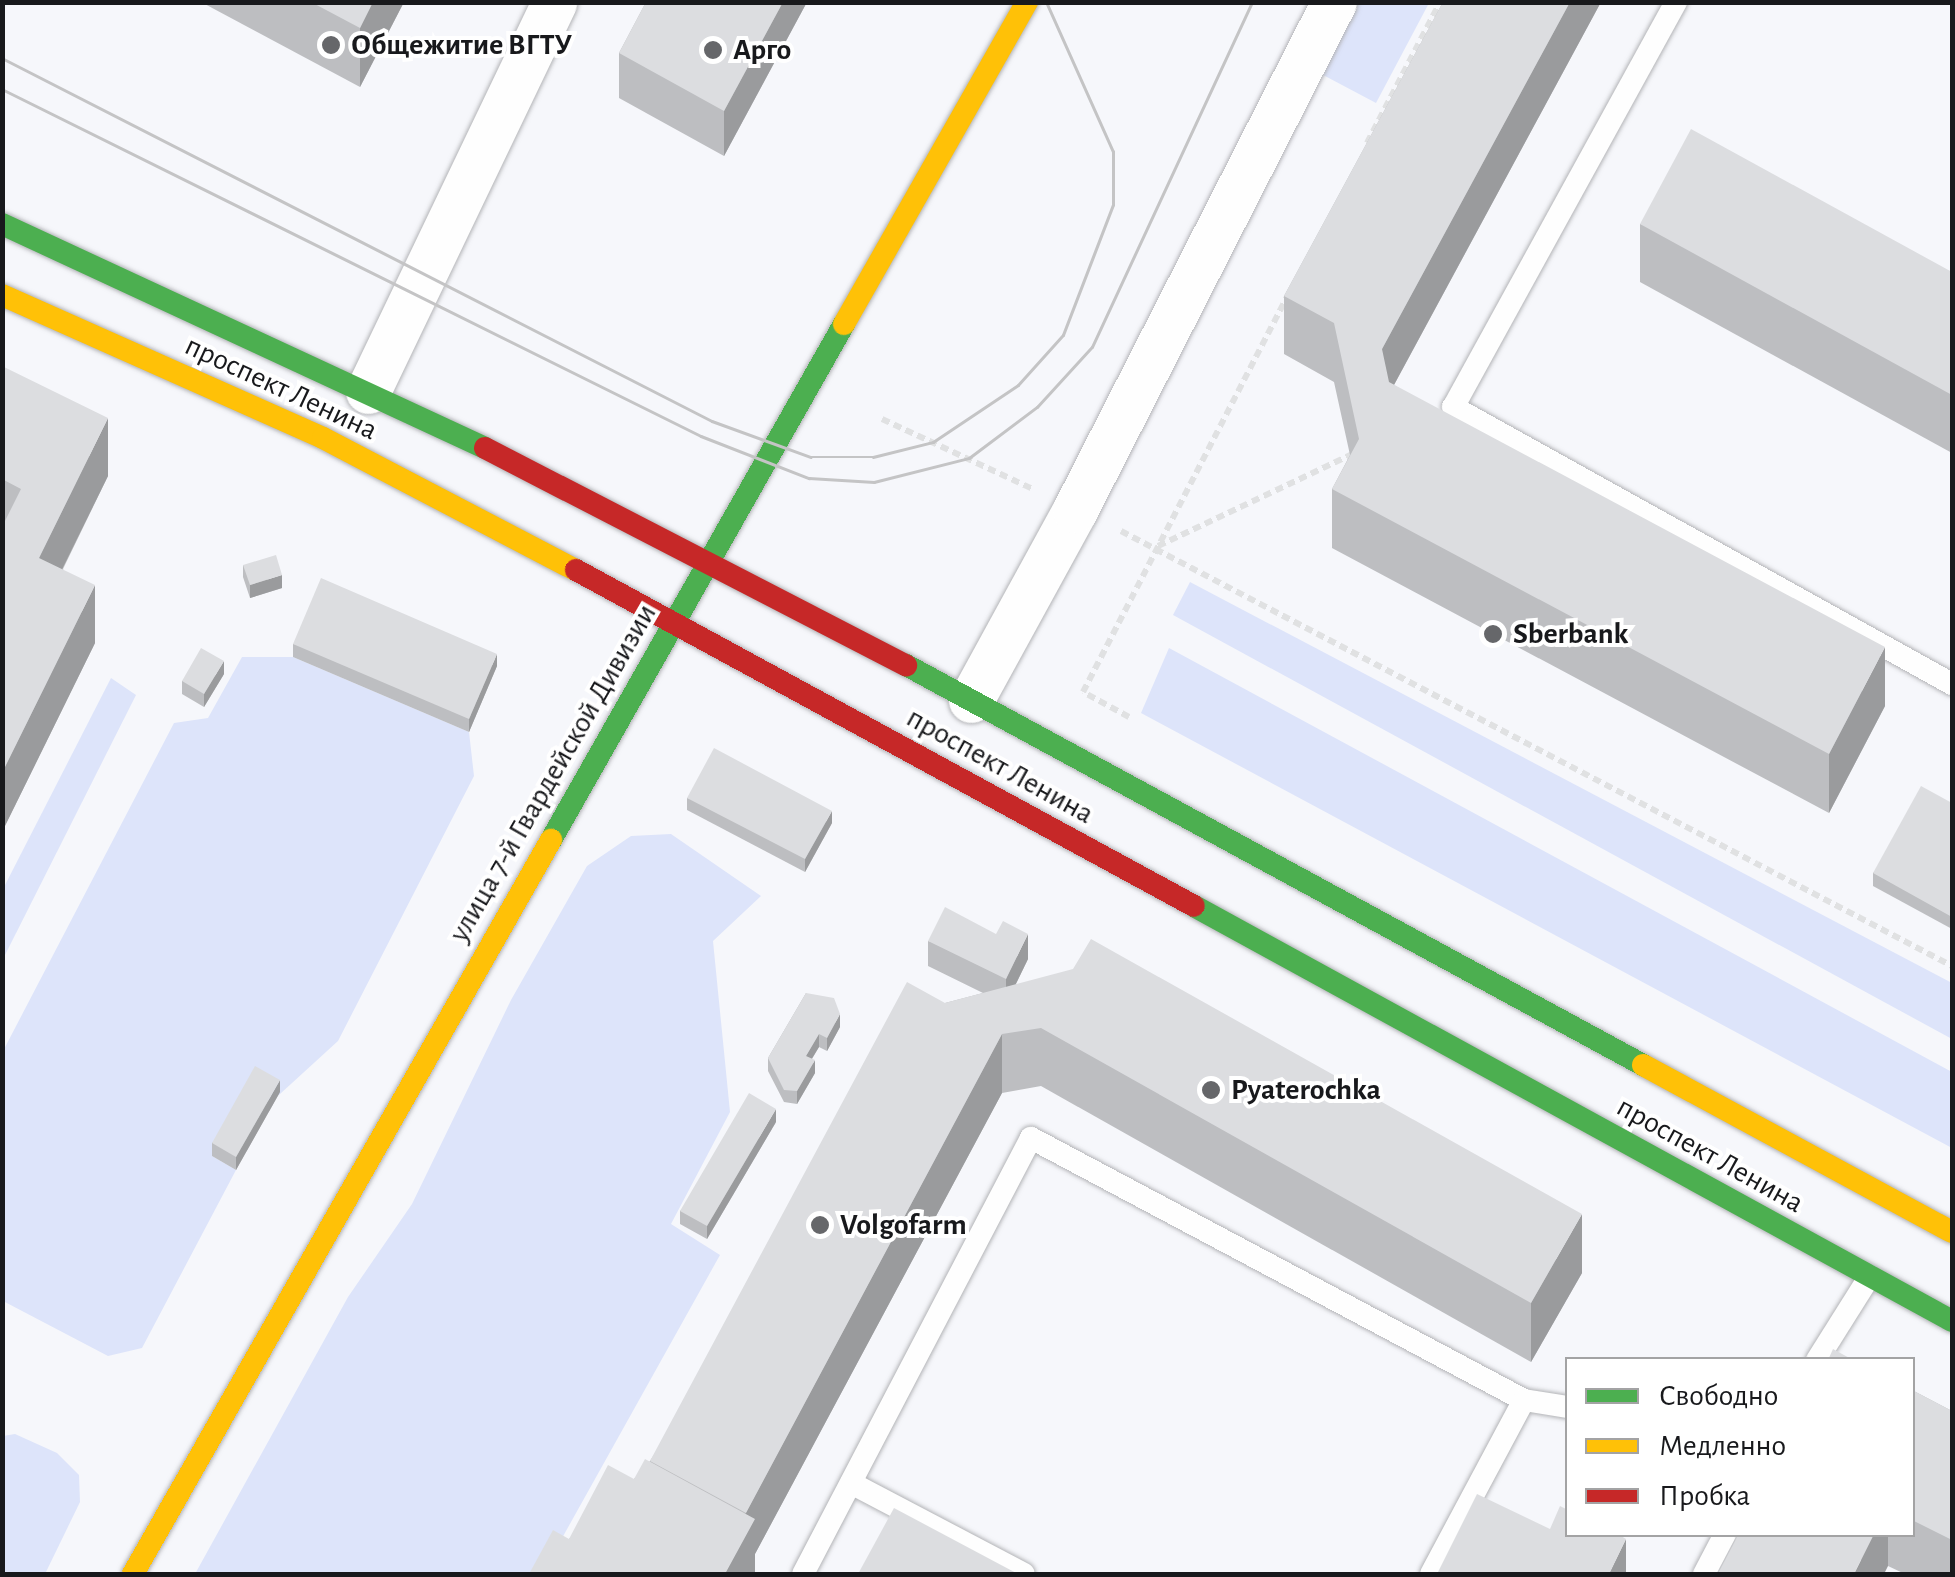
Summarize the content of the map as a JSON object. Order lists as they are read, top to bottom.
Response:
{
  "streets": {
    "main road": ["проспект Ленина", "улица 7-й Гвардейской Дивизии"]
  },
  "crossings": [
    ["проспект Ленина", "улица 7-й Гвардейской Дивизии"]
  ],
  "places": [
    "Общежитие ВГТУ",
    "Арго",
    "Sberbank",
    "Pyaterochka",
    "Volgofarm"
  ],
  "legend": ["Свободно", "Медленно", "Пробка"]
}
